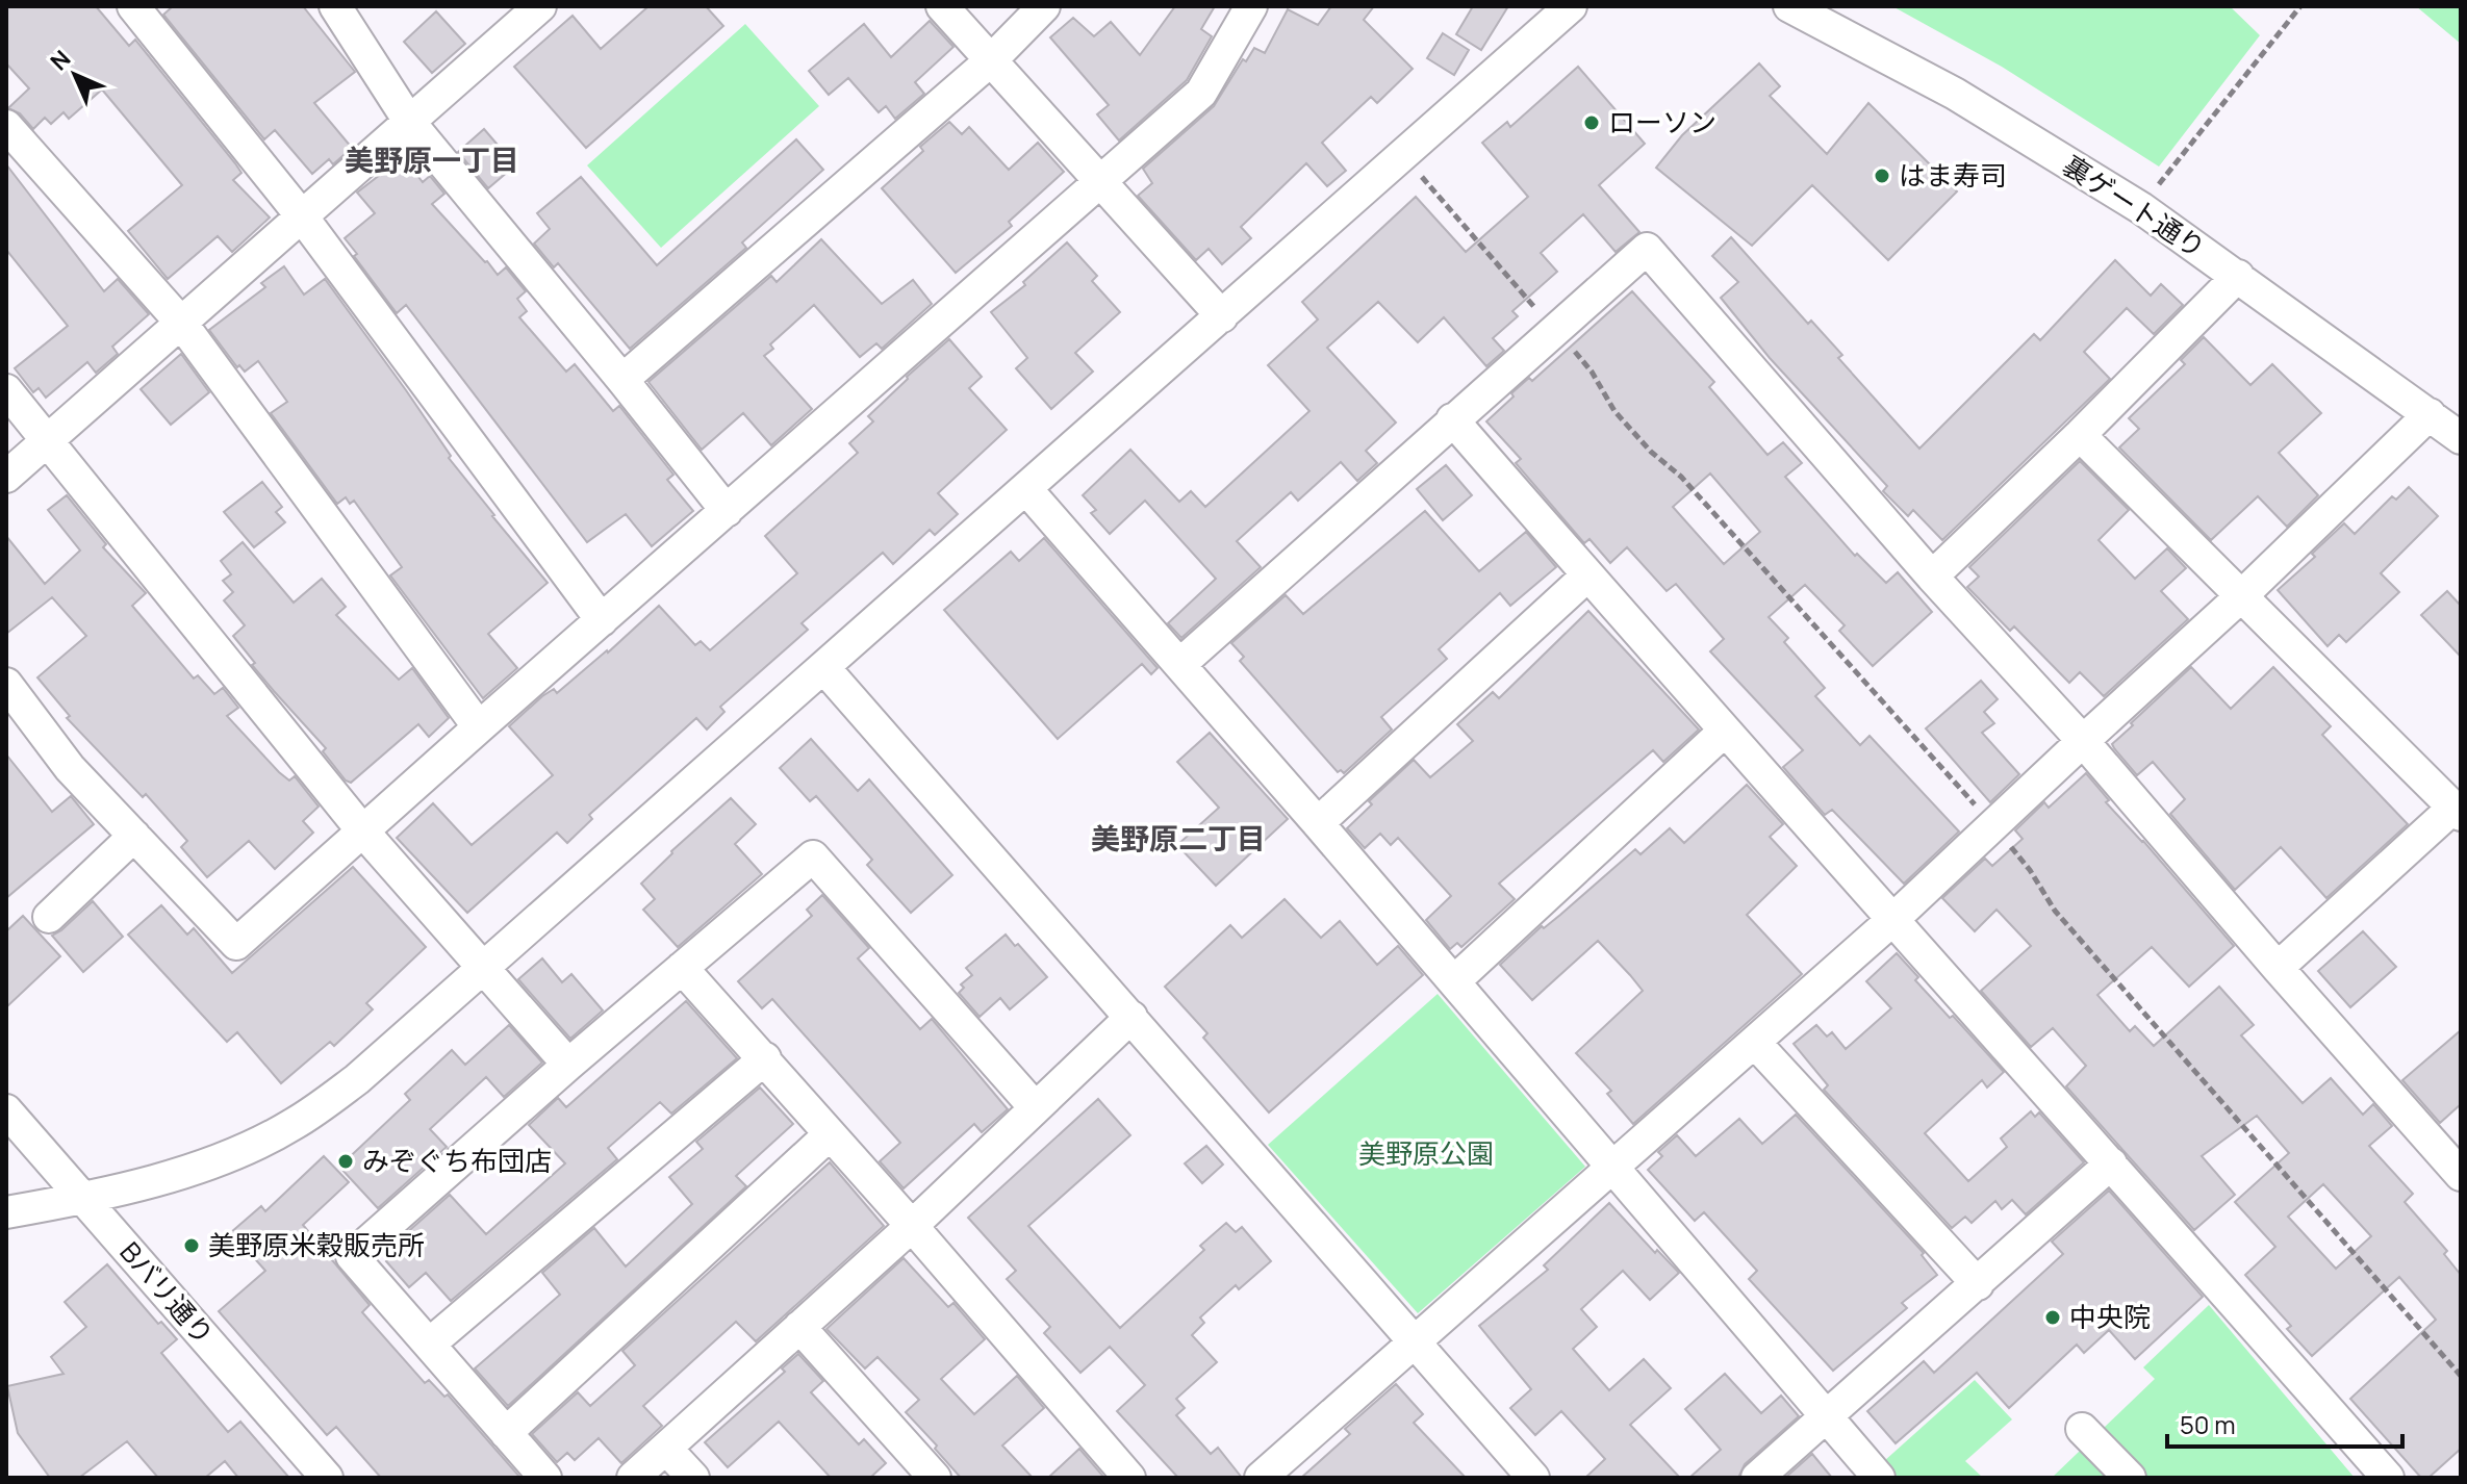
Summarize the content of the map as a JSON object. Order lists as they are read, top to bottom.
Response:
{
  "streets": {
    "street": ["裏ゲート通り", "Bバリ通り"]
  },
  "districts": ["美野原一丁目", "美野原二丁目"],
  "parks": ["美野原公園"],
  "places": [
    "ローソン",
    "はま寿司",
    "みぞぐち布団店",
    "美野原米穀販売所",
    "中央院"
  ],
  "scale_bar": "50 m",
  "north": "top left"
}
